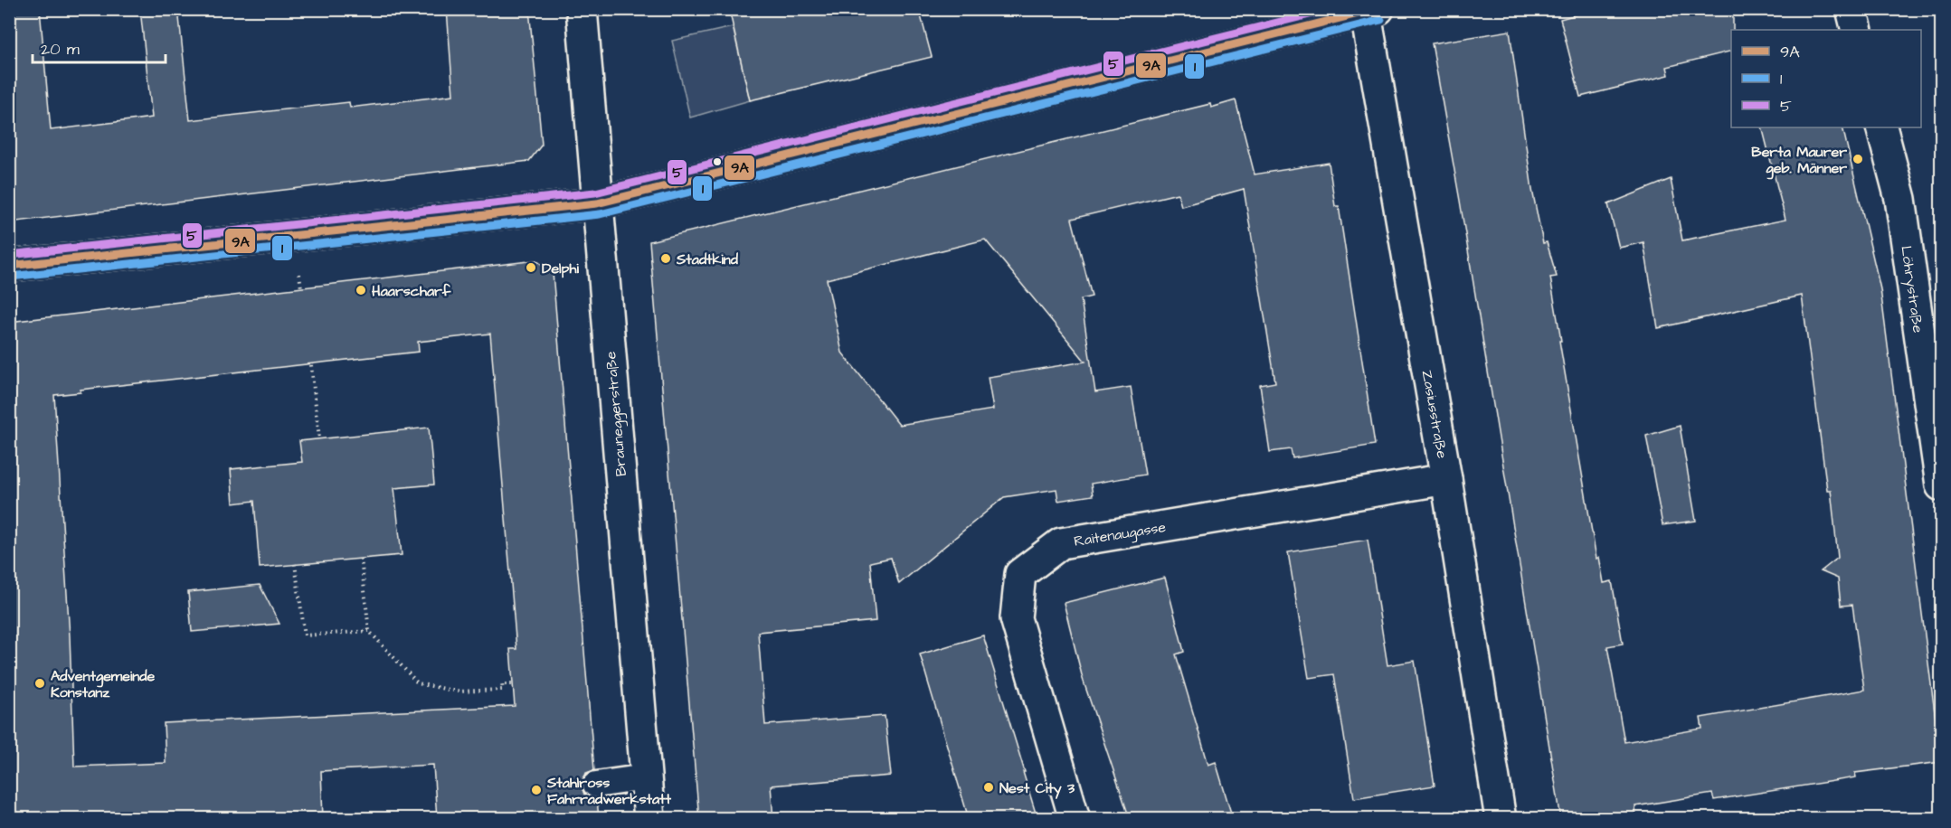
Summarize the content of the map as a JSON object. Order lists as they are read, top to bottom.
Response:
{
  "streets": {
    "street": [
      "Löhrystraße",
      "Brauneggerstraße",
      "Zasiusstraße",
      "Raitenaugasse"
    ]
  },
  "crossings": [
    ["Zasiusstraße", "Raitenaugasse"]
  ],
  "places": [
    "Berta Maurer geb. Männer",
    "Stadtkind",
    "Delphi",
    "Haarscharf",
    "Adventgemeinde Konstanz",
    "Nest City 3",
    "Stahlross Fahrradwerkstatt"
  ],
  "lines": ["transit line 9A", "transit line 5", "transit line 1"],
  "legend": ["9A", "1", "5"],
  "scale_bar": "20 m"
}
